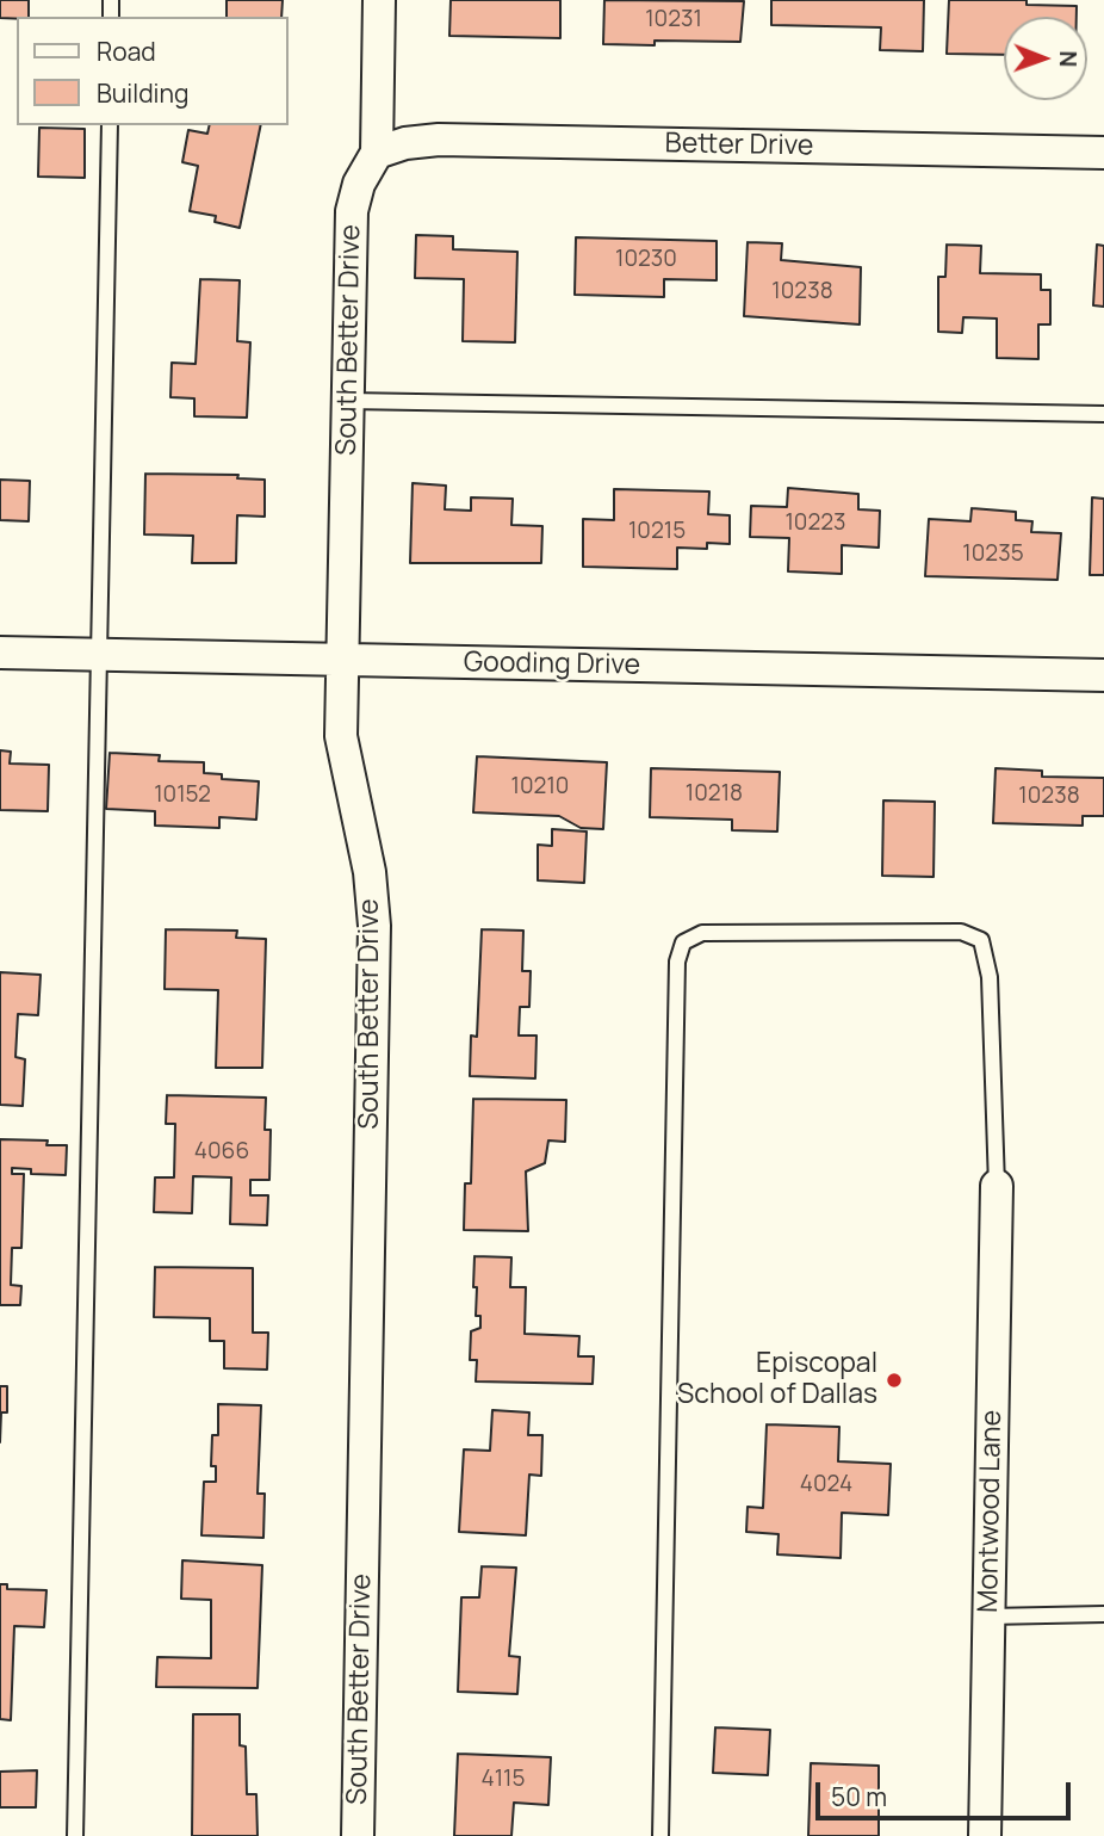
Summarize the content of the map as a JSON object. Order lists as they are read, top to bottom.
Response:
{
  "streets": {
    "street": [
      "Better Drive",
      "South Better Drive",
      "Gooding Drive",
      "Montwood Lane"
    ]
  },
  "crossings": [
    ["Better Drive", "South Better Drive"],
    ["South Better Drive", "Gooding Drive"]
  ],
  "places": ["Episcopal School of Dallas"],
  "house_numbers": [
    "10231",
    "10230",
    "10238",
    "10223",
    "10215",
    "10235",
    "10210",
    "10218",
    "10152",
    "10238",
    "4066",
    "4024",
    "4115"
  ],
  "legend": ["Road", "Building"],
  "scale_bar": "50 m",
  "north": "right"
}
